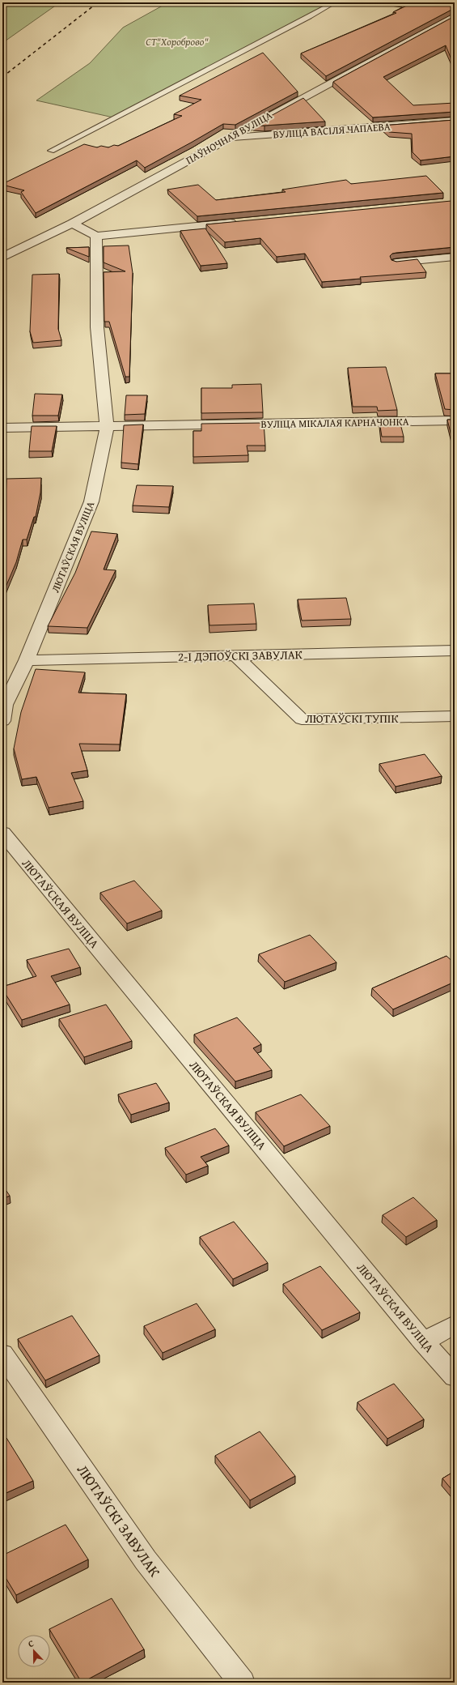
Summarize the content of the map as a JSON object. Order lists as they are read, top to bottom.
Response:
{
  "streets": {
    "street": [
      "ВУЛІЦА ВАСІЛЯ ЧАПАЕВА",
      "ПАЎНОЧНАЯ ВУЛІЦА",
      "ВУЛІЦА МІКАЛАЯ КАРНАЧОНКА",
      "ЛЮТАЎСКАЯ ВУЛІЦА",
      "2-І ДЭПОЎСКІ ЗАВУЛАК",
      "ЛЮТАЎСКІ ТУПІК",
      "ЛЮТАЎСКІ ЗАВУЛАК"
    ]
  },
  "crossings": [
    ["ВУЛІЦА ВАСІЛЯ ЧАПАЕВА", "ПАЎНОЧНАЯ ВУЛІЦА"],
    ["ВУЛІЦА МІКАЛАЯ КАРНАЧОНКА", "ЛЮТАЎСКАЯ ВУЛІЦА"],
    ["ЛЮТАЎСКАЯ ВУЛІЦА", "2-І ДЭПОЎСКІ ЗАВУЛАК"],
    ["2-І ДЭПОЎСКІ ЗАВУЛАК", "ЛЮТАЎСКІ ТУПІК"]
  ],
  "parks": ["СТ\"Хороброво\""],
  "north": "top"
}
